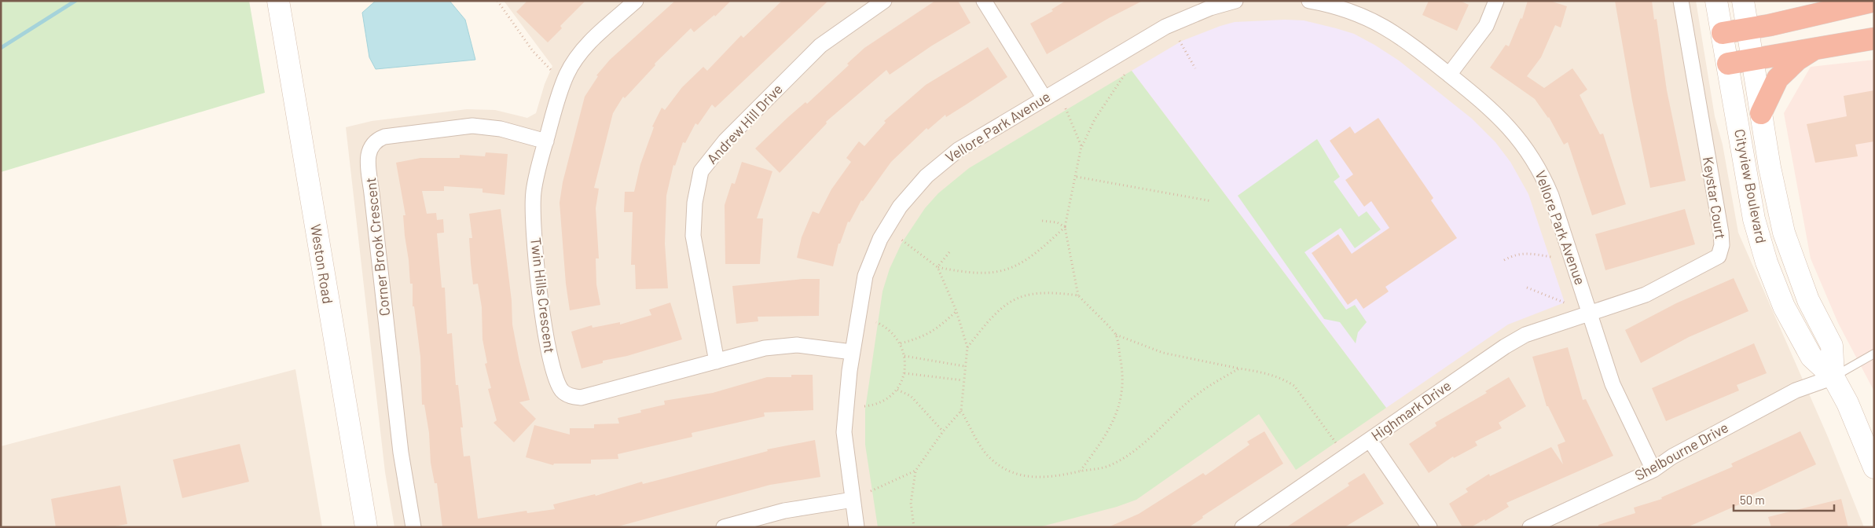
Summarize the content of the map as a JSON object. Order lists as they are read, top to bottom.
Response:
{
  "streets": {
    "street": [
      "Andrew Hill Drive",
      "Vellore Park Avenue",
      "Cityview Boulevard",
      "Keystar Court",
      "Corner Brook Crescent",
      "Weston Road",
      "Twin Hills Crescent",
      "Highmark Drive",
      "Shelbourne Drive"
    ]
  },
  "crossings": [
    ["Andrew Hill Drive", "Twin Hills Crescent"],
    ["Vellore Park Avenue", "Keystar Court"],
    ["Vellore Park Avenue", "Twin Hills Crescent"],
    ["Vellore Park Avenue", "Highmark Drive"],
    ["Vellore Park Avenue", "Shelbourne Drive"],
    ["Cityview Boulevard", "Shelbourne Drive"],
    ["Keystar Court", "Highmark Drive"],
    ["Corner Brook Crescent", "Twin Hills Crescent"]
  ],
  "scale_bar": "50 m"
}
